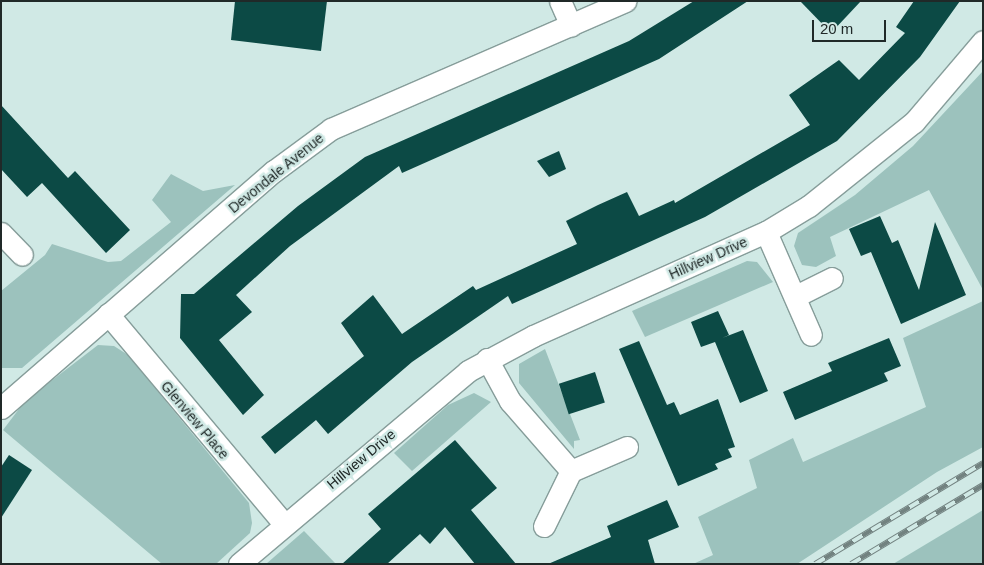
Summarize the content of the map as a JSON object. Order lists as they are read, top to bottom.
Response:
{
  "streets": {
    "street": ["Devondale Avenue", "Hillview Drive", "Glenview Place"]
  },
  "crossings": [
    ["Devondale Avenue", "Glenview Place"],
    ["Hillview Drive", "Glenview Place"]
  ],
  "scale_bar": "20 m"
}
